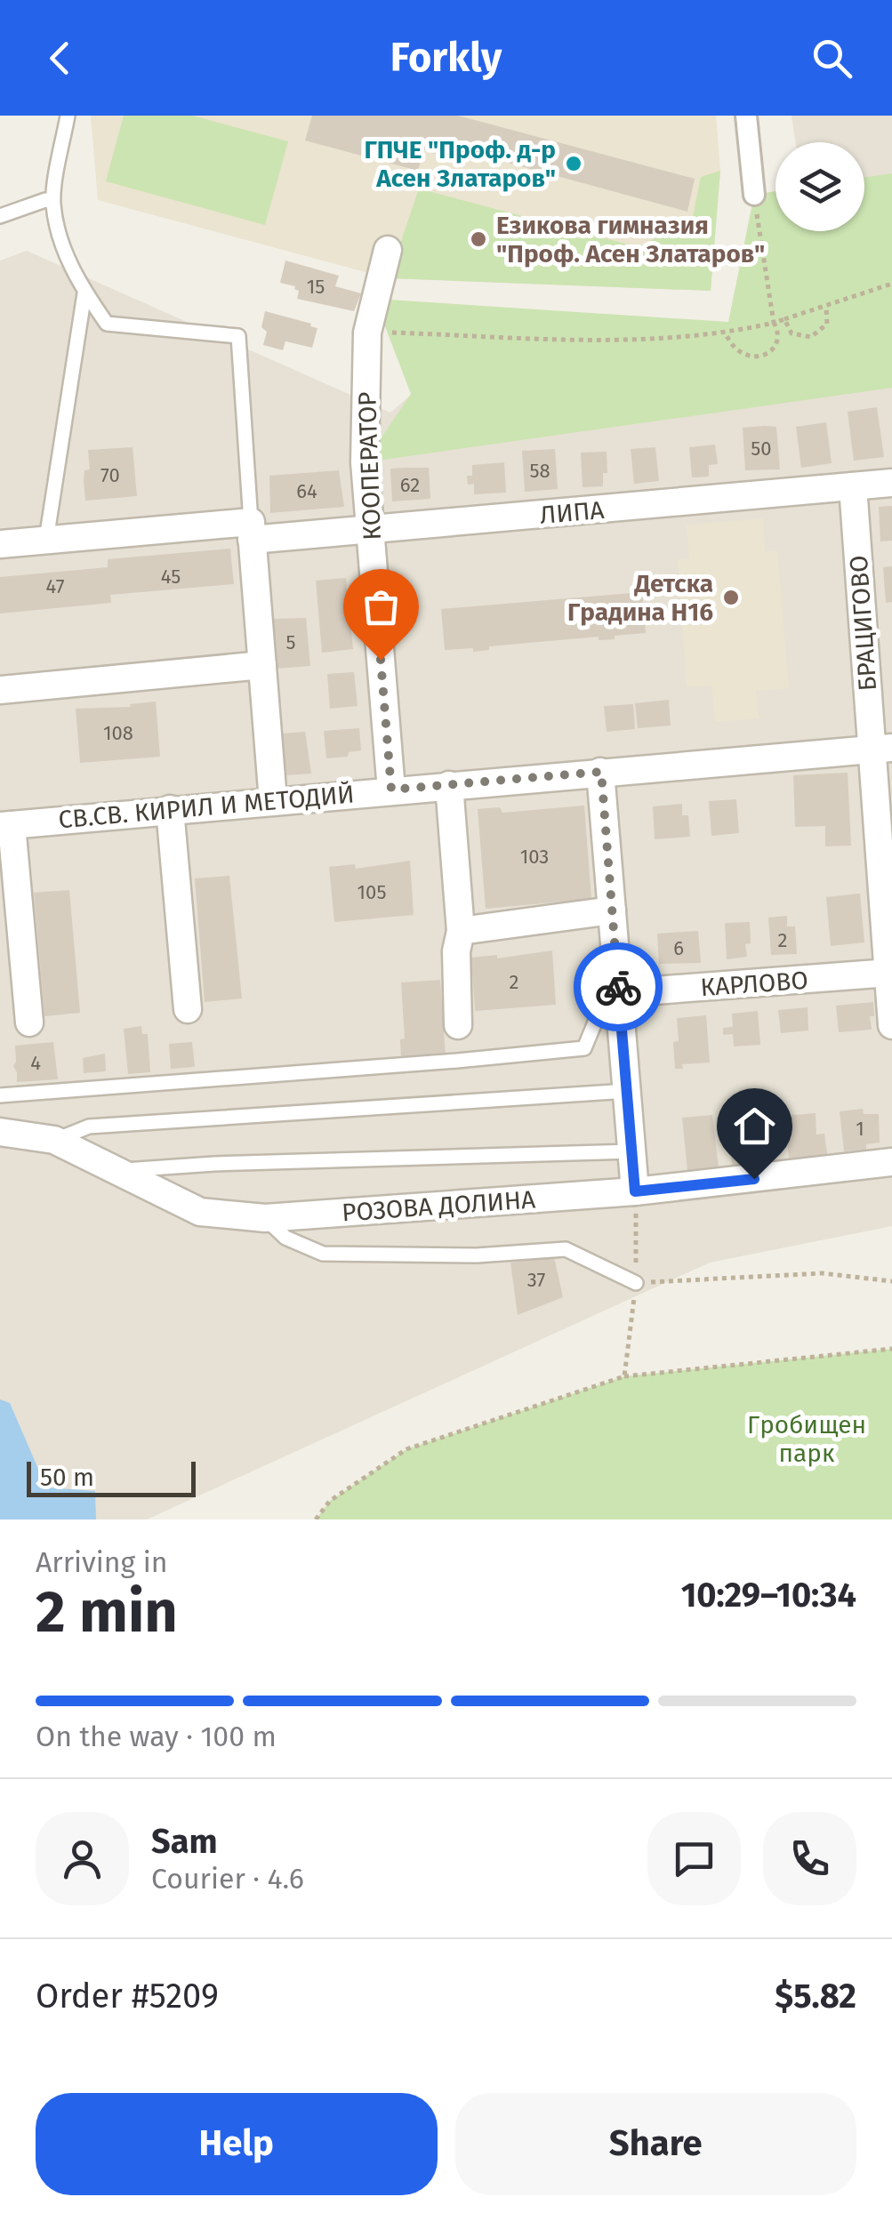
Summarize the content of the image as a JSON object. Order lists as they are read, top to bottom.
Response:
{
  "streets": {
    "street": [
      "КООПЕРАТОР",
      "ЛИПА",
      "БРАЦИГОВО",
      "СВ.СВ. КИРИЛ И МЕТОДИЙ",
      "КАРЛОВО",
      "РОЗОВА ДОЛИНА"
    ]
  },
  "crossings": [
    ["КООПЕРАТОР", "ЛИПА"],
    ["КООПЕРАТОР", "СВ.СВ. КИРИЛ И МЕТОДИЙ"],
    ["ЛИПА", "БРАЦИГОВО"],
    ["БРАЦИГОВО", "СВ.СВ. КИРИЛ И МЕТОДИЙ"],
    ["БРАЦИГОВО", "КАРЛОВО"]
  ],
  "parks": ["Гробищен парк"],
  "places": ["ГПЧЕ \"Проф. д-р Асен Златаров\"", "Езикова гимназия \"Проф. Асен Златаров\"", "Детска Градина Н16"],
  "house_numbers": [
    "15",
    "50",
    "58",
    "70",
    "62",
    "64",
    "45",
    "47",
    "5",
    "108",
    "103",
    "105",
    "2",
    "6",
    "2",
    "4",
    "1",
    "37"
  ],
  "scale_bar": "50 m",
  "page": {
    "header": "Forkly",
    "scale": "50 m",
    "heading": ["2 min", "Arriving in", "10:29–10:34"],
    "panel": [
      "Sam",
      "Courier · 4.6",
      "Order #5209",
      "$5.82"
    ],
    "bar": "On the way · 100 m",
    "buttons": ["Help", "Share"]
  }
}
